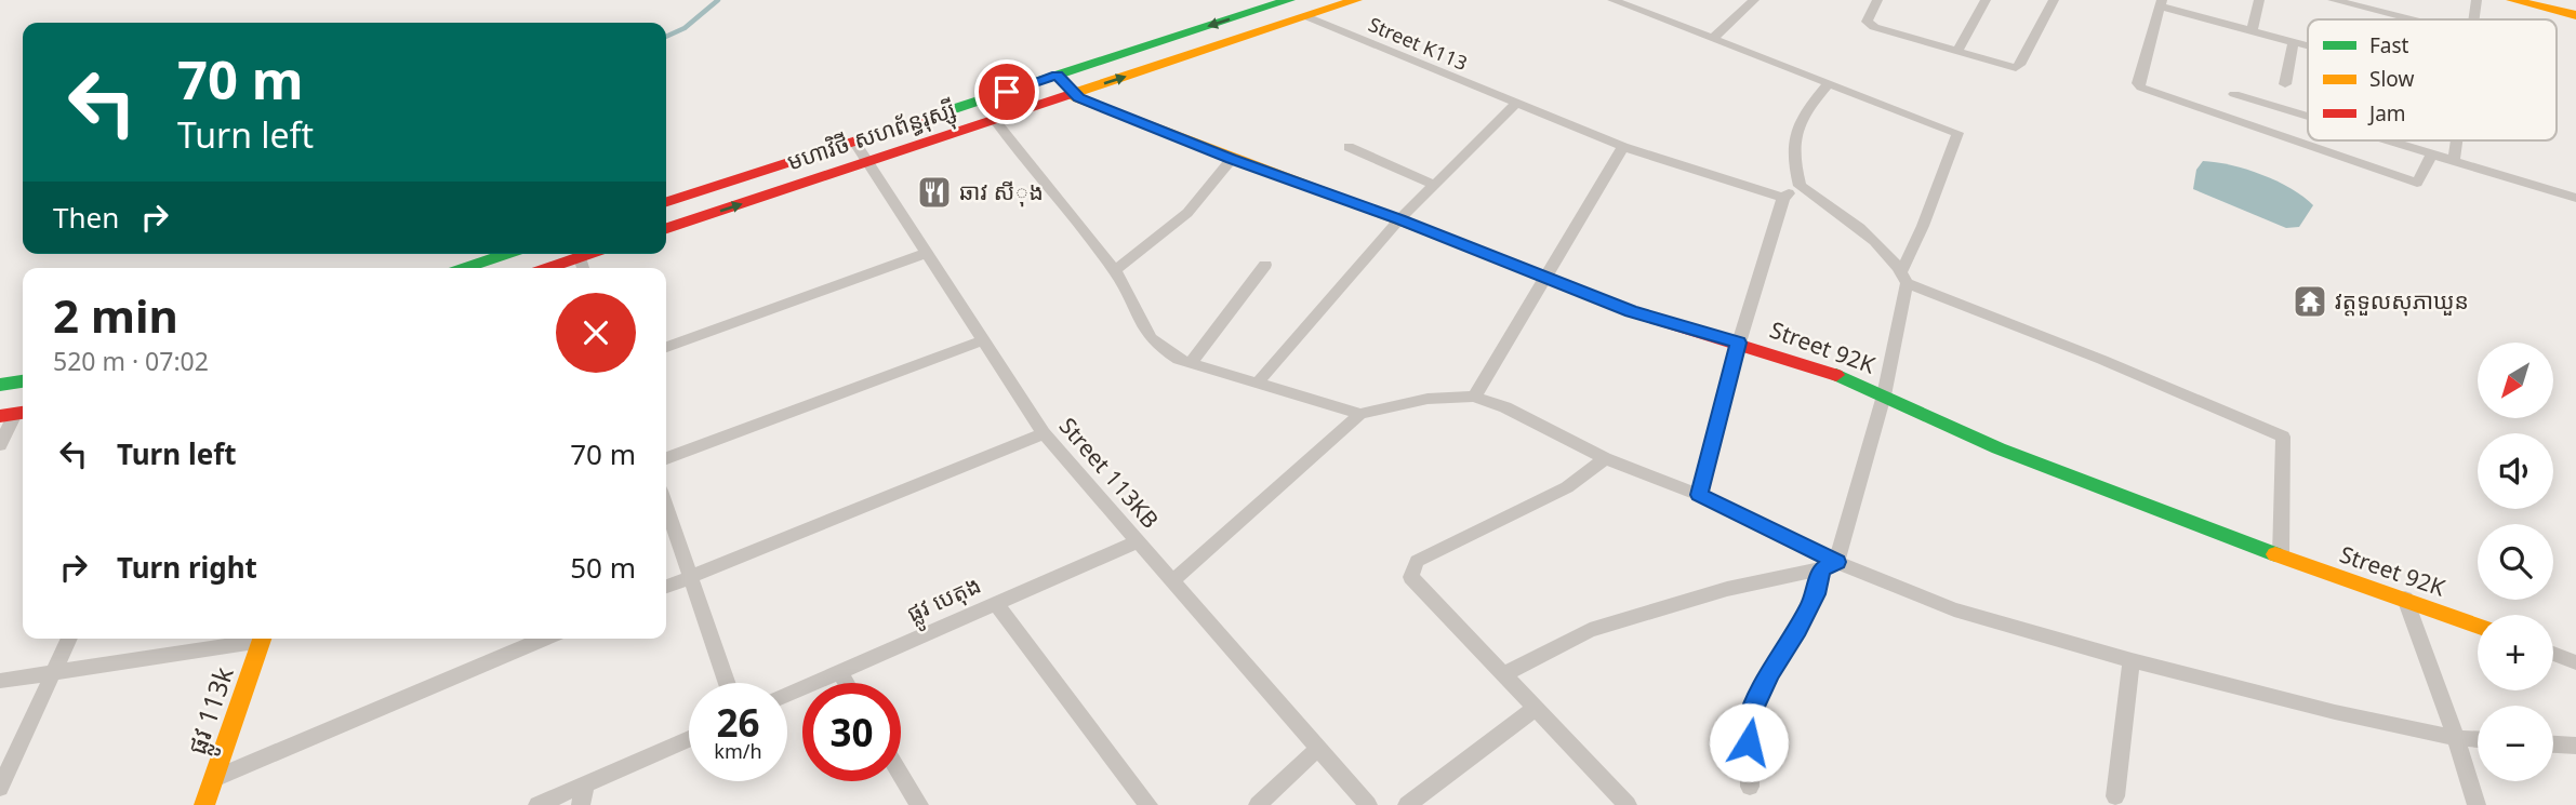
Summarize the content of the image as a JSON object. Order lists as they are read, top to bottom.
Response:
{
  "streets": {
    "main road": ["មហាវិថី សហព័ន្ធរុស្ស៊ី", "Street 92K", "ផ្លូវ 113k"],
    "street": ["Street K113", "Street 113KB", "ផ្លូវ បេតុង"]
  },
  "crossings": [
    ["Street K113", "មហាវិថី សហព័ន្ធរុស្ស៊ី"],
    ["មហាវិថី សហព័ន្ធរុស្ស៊ី", "Street 92K"],
    ["មហាវិថី សហព័ន្ធរុស្ស៊ី", "Street 113KB"],
    ["Street 113KB", "ផ្លូវ បេតុង"]
  ],
  "places": {
    "restaurant": ["ឆាវ សីុង"],
    "temple": ["វត្តទួលសុភាឃួន"]
  },
  "legend": ["Fast", "Slow", "Jam"],
  "north": "bottom left",
  "page": {
    "turn": ["70 m", "Turn left"],
    "then": "Then",
    "heading": ["2 min", "520 m · 07:02"],
    "map_buttons": ["+", "−"],
    "list": [
      {
        "name": "Turn left",
        "value": "70 m"
      },
      {
        "name": "Turn right",
        "value": "50 m"
      }
    ],
    "speed": "26 km/h",
    "limit": "30"
  }
}
